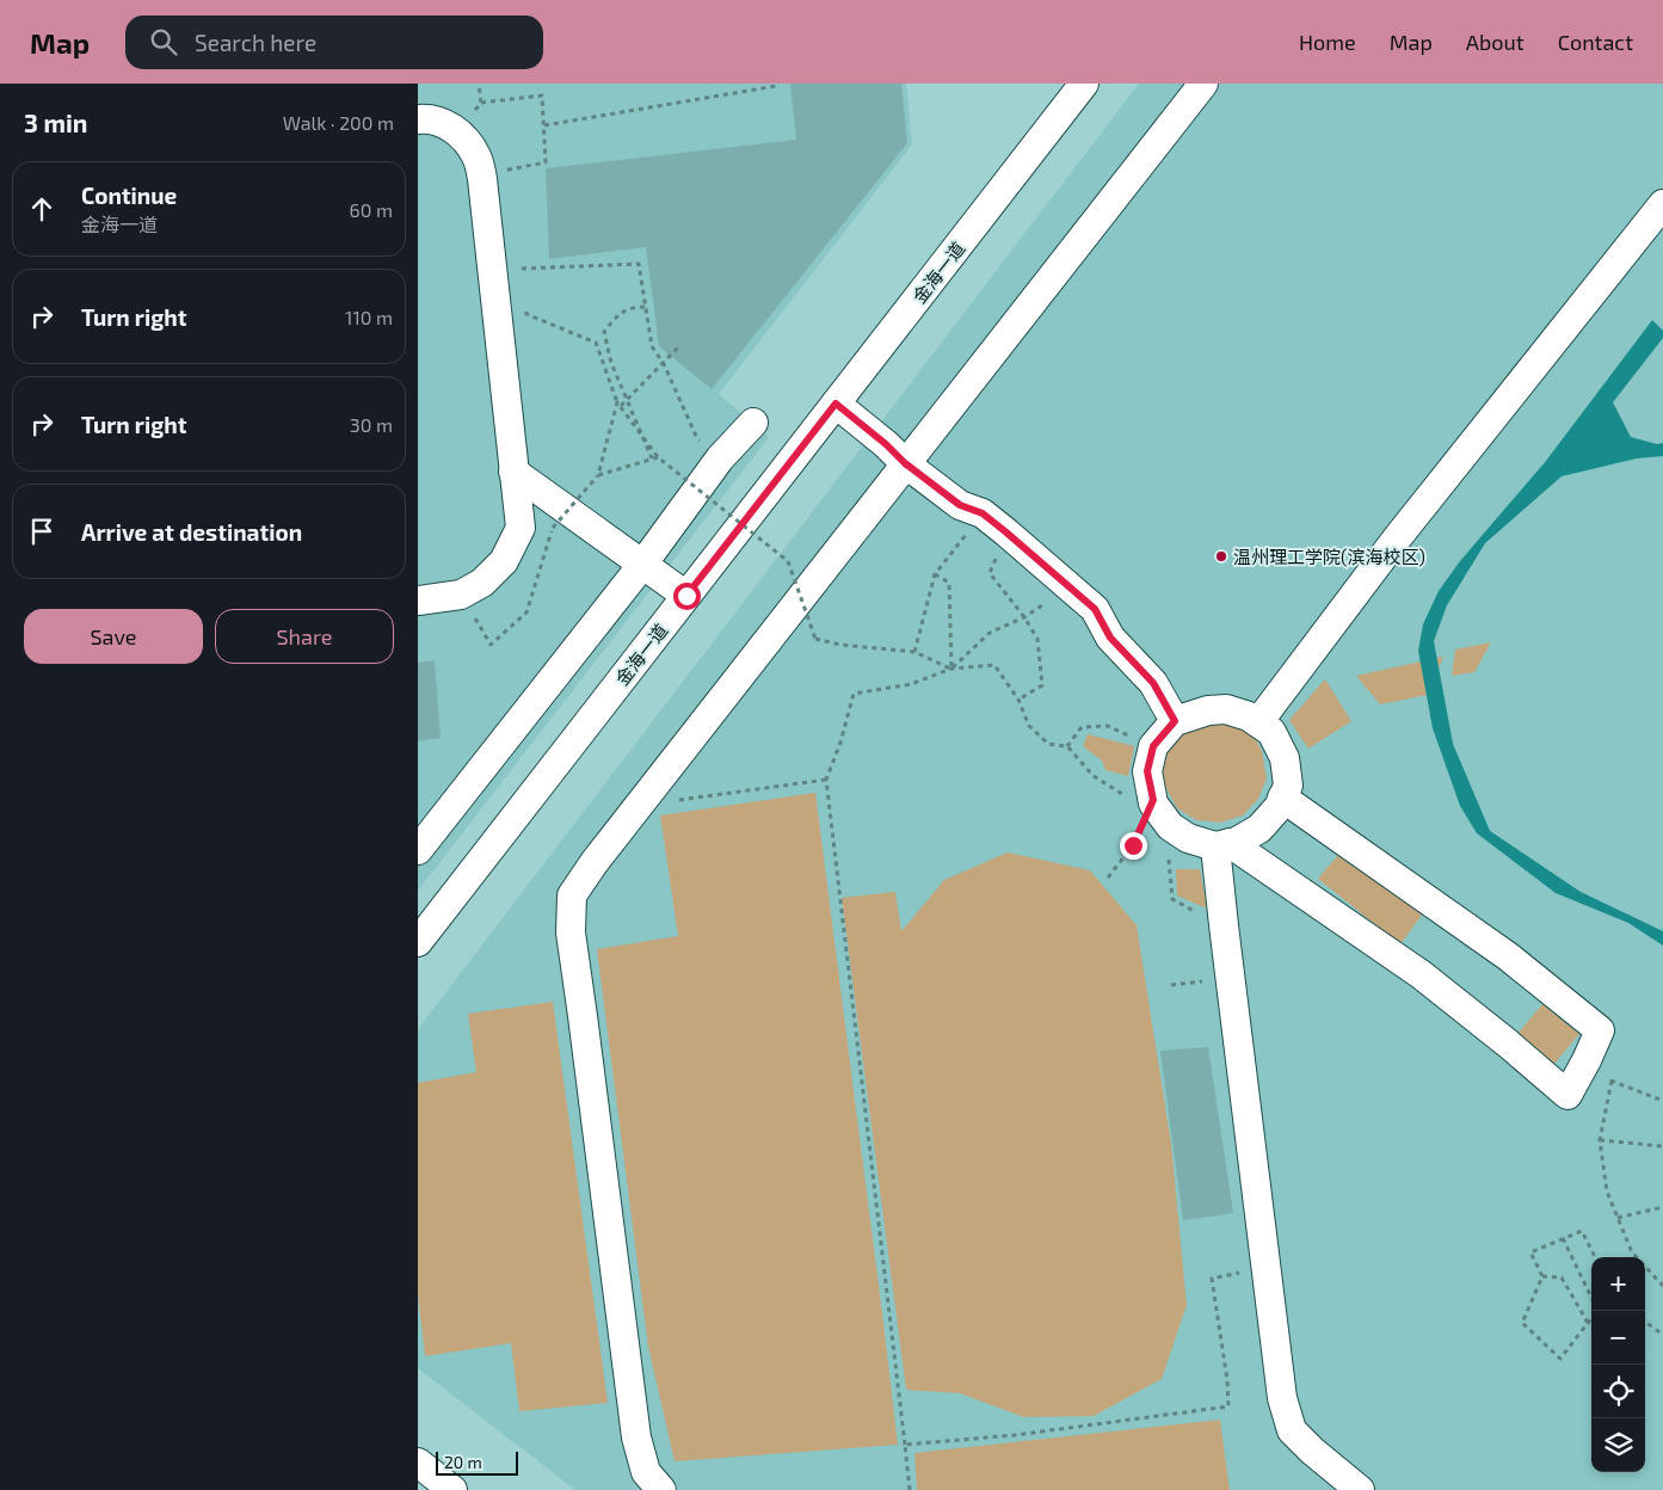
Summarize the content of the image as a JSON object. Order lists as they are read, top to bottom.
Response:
{
  "streets": {
    "street": ["金海一道"]
  },
  "places": ["温州理工学院(滨海校区)"],
  "scale_bar": "20 m",
  "page": {
    "header": "Map",
    "search": "Search here",
    "nav": [
      "Home",
      "Map",
      "About",
      "Contact"
    ],
    "heading": ["3 min", "Walk · 200 m"],
    "list": [
      ["Continue", "金海一道", "60 m"],
      ["Turn right", "110 m"],
      ["Turn right", "30 m"],
      "Arrive at destination"
    ],
    "buttons": ["Save", "Share"],
    "map_buttons": ["+", "−"],
    "scale": "20 m"
  }
}
